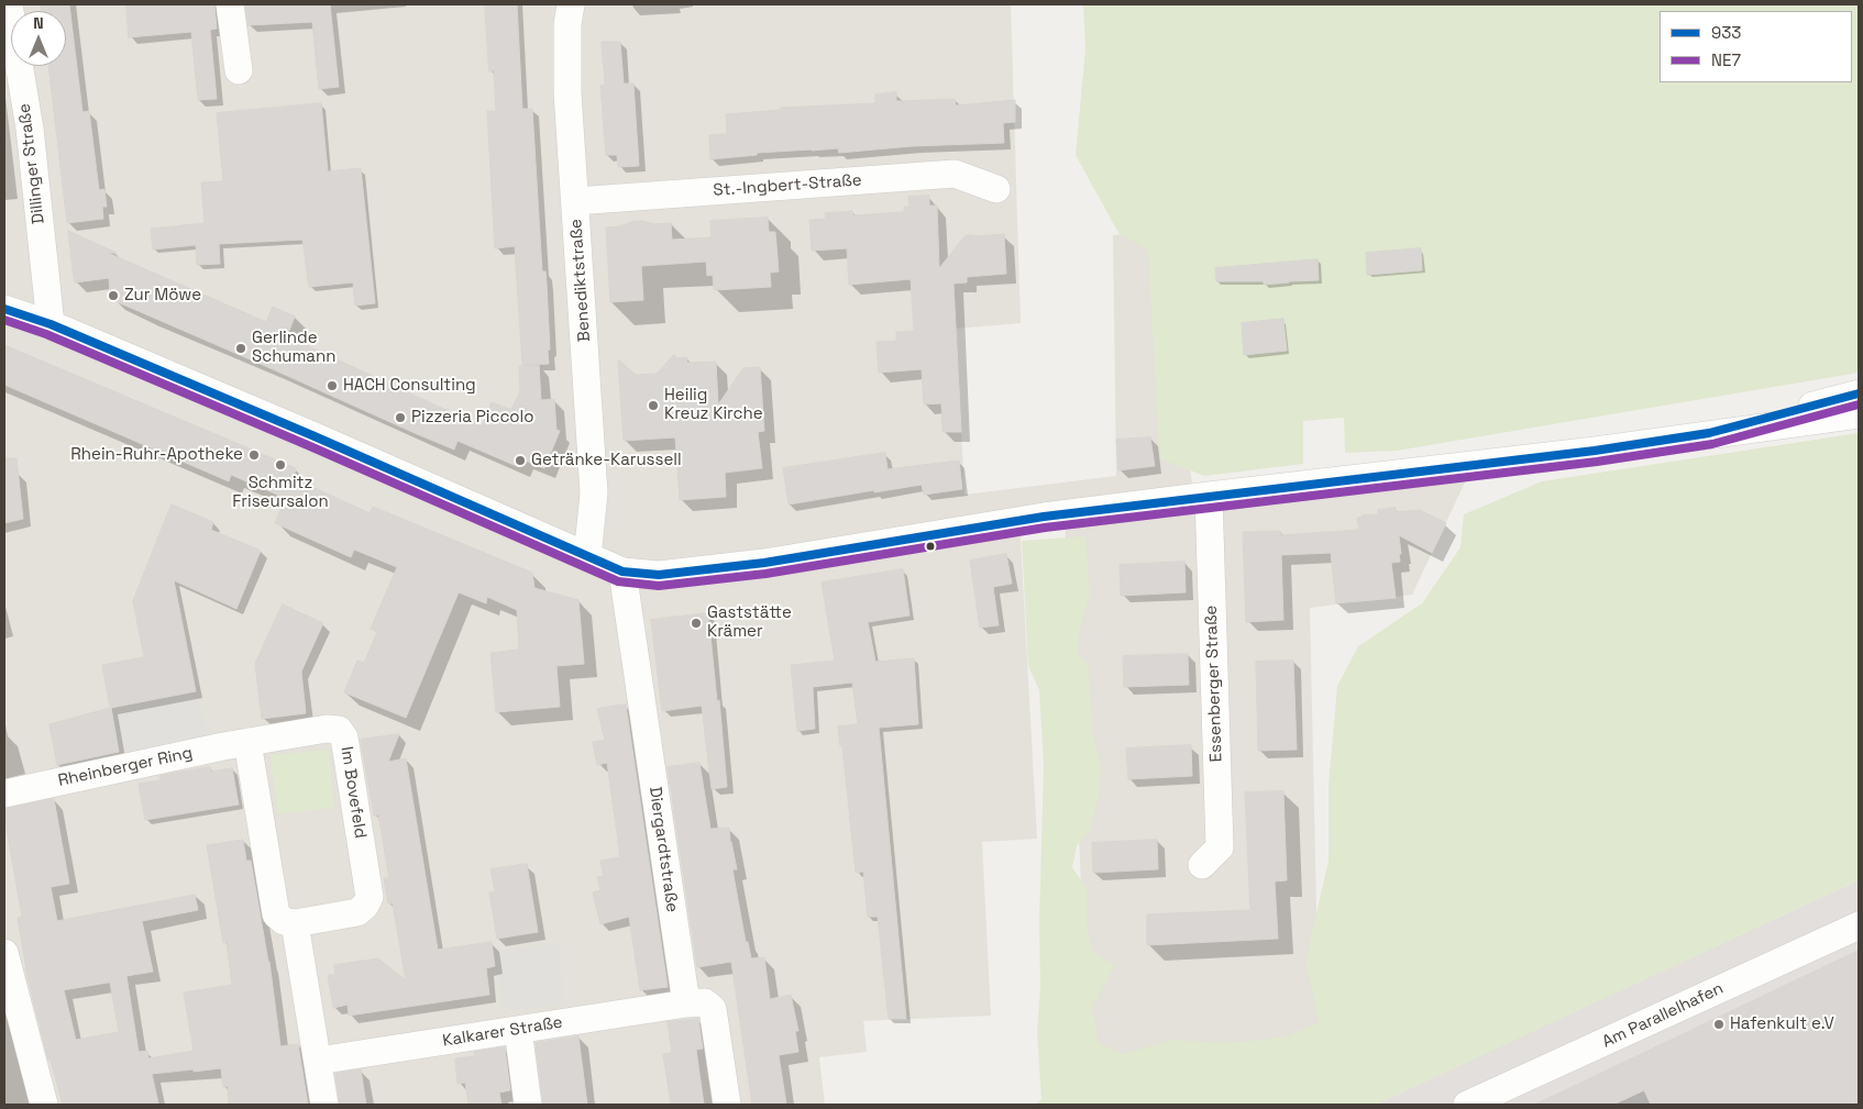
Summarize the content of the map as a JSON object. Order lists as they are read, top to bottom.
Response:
{
  "streets": {
    "street": [
      "Dillinger Straße",
      "St.-Ingbert-Straße",
      "Benediktstraße",
      "Essenberger Straße",
      "Rheinberger Ring",
      "Im Bovefeld",
      "Diergardtstraße",
      "Am Parallelhafen",
      "Kalkarer Straße"
    ]
  },
  "crossings": [
    ["St.-Ingbert-Straße", "Benediktstraße"],
    ["Rheinberger Ring", "Im Bovefeld"],
    ["Diergardtstraße", "Kalkarer Straße"]
  ],
  "places": [
    "Zur Möwe",
    "Gerlinde Schumann",
    "HACH Consulting",
    "Heilig Kreuz Kirche",
    "Pizzeria Piccolo",
    "Rhein-Ruhr-Apotheke",
    "Getränke-Karussell",
    "Schmitz Friseursalon",
    "Gaststätte Krämer",
    "Hafenkult e.V"
  ],
  "lines": ["transit line 933", "transit line NE7"],
  "legend": ["933", "NE7"],
  "north": "top"
}
